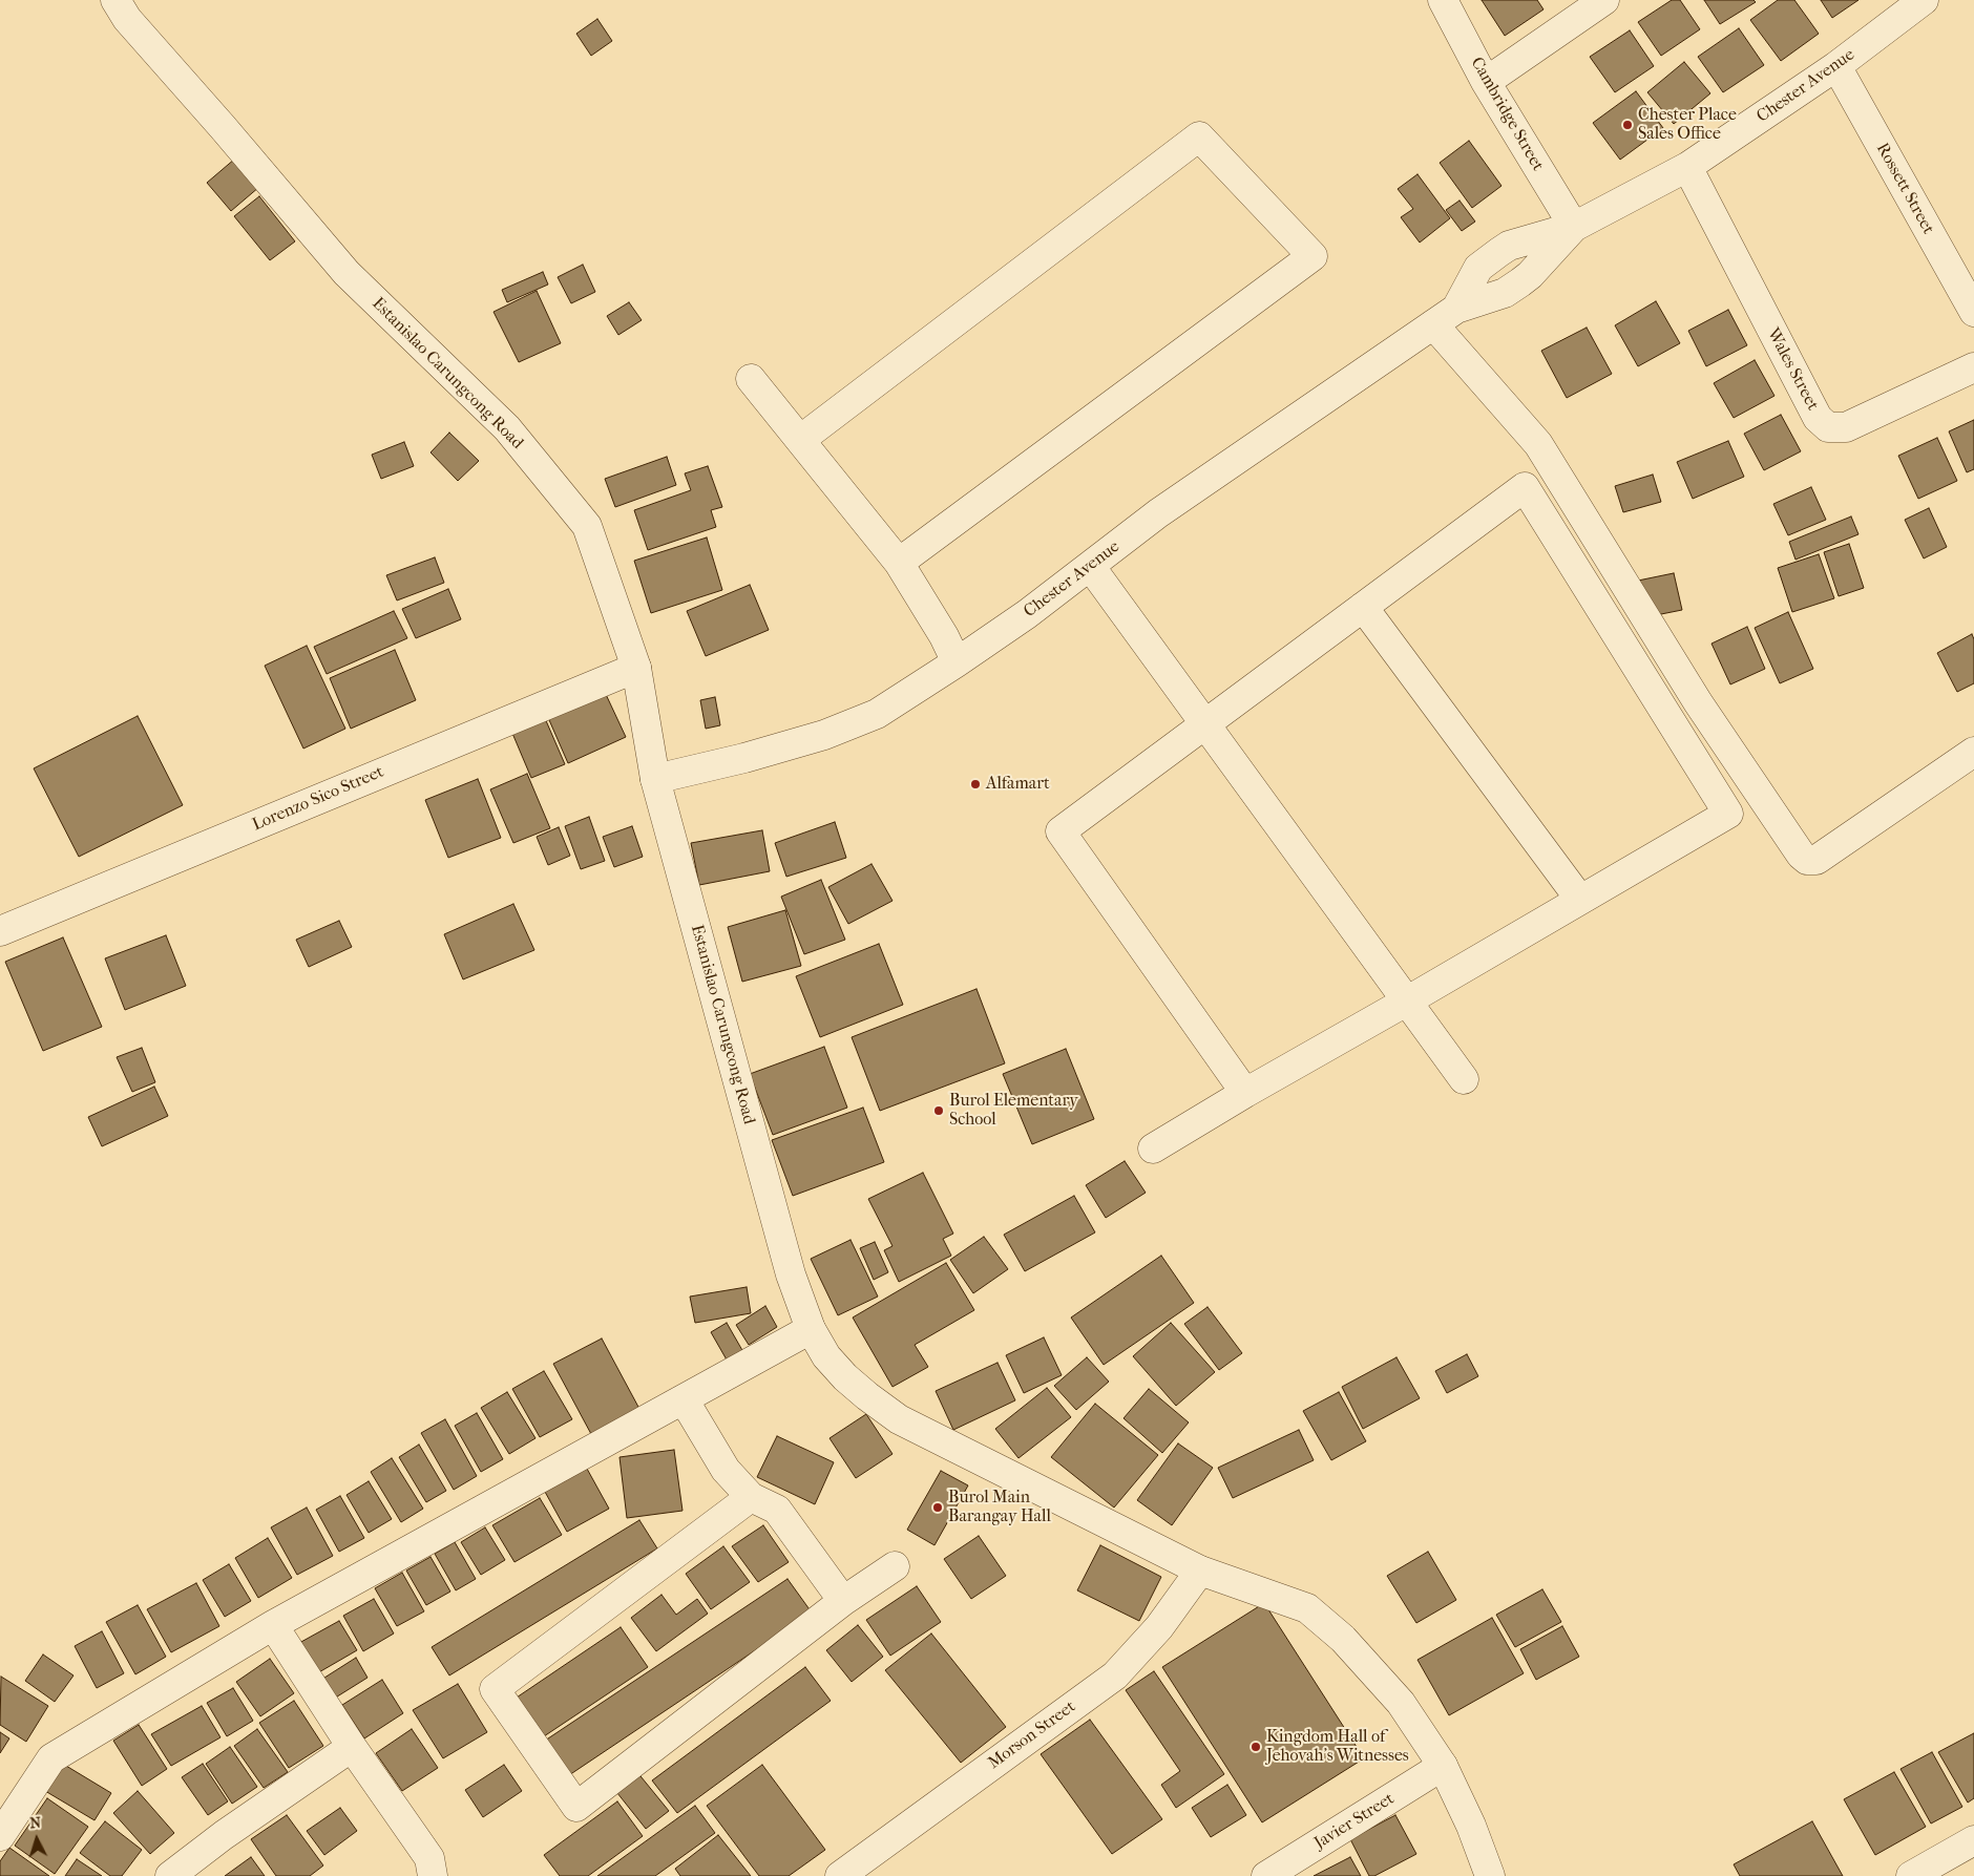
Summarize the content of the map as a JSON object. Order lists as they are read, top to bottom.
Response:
{
  "streets": {
    "street": [
      "Chester Avenue",
      "Cambridge Street",
      "Rossett Street",
      "Wales Street",
      "Estanislao Carungcong Road",
      "Lorenzo Sico Street",
      "Morson Street",
      "Javier Street"
    ]
  },
  "crossings": [
    ["Chester Avenue", "Cambridge Street"],
    ["Chester Avenue", "Rossett Street"],
    ["Chester Avenue", "Wales Street"],
    ["Chester Avenue", "Estanislao Carungcong Road"],
    ["Estanislao Carungcong Road", "Lorenzo Sico Street"],
    ["Estanislao Carungcong Road", "Morson Street"],
    ["Estanislao Carungcong Road", "Javier Street"]
  ],
  "places": [
    "Chester Place Sales Office",
    "Alfamart",
    "Burol Elementary School",
    "Burol Main Barangay Hall",
    "Kingdom Hall of Jehovah's Witnesses"
  ],
  "north": "top"
}
